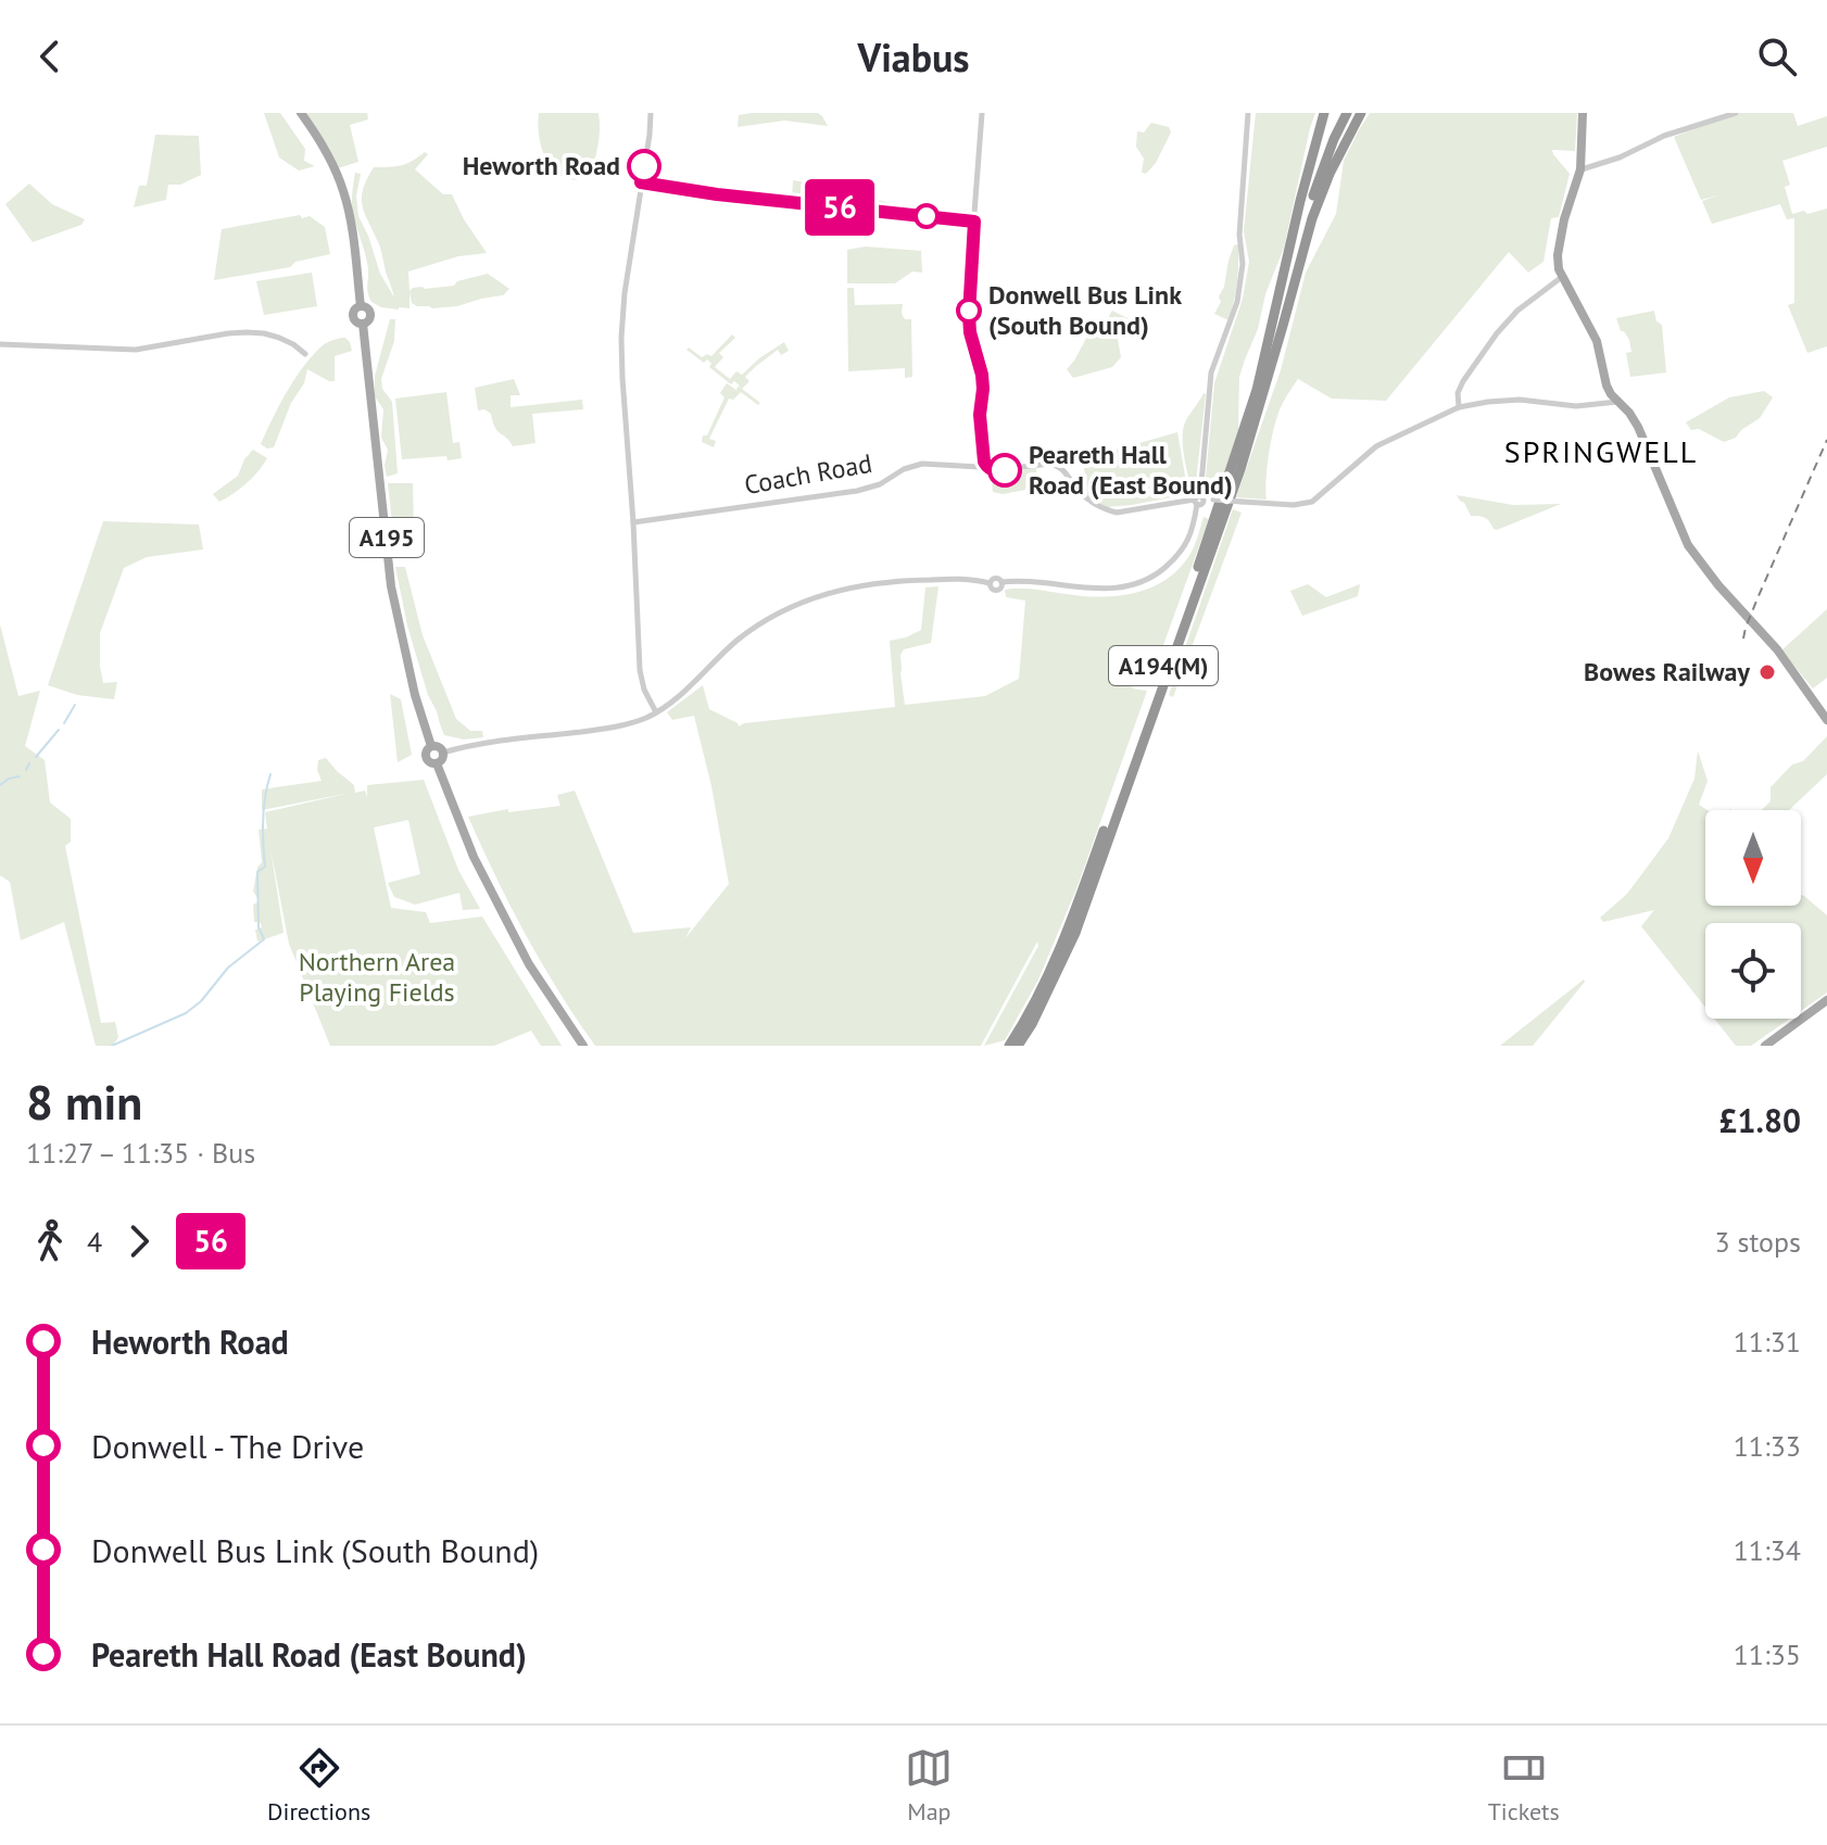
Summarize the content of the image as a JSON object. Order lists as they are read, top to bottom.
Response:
{
  "streets": {
    "highway": ["A194(M)"],
    "main road": ["A195"],
    "street": ["Coach Road"]
  },
  "districts": ["SPRINGWELL"],
  "parks": ["Northern Area Playing Fields"],
  "places": [
    "Heworth Road",
    "Donwell Bus Link (South Bound)",
    "Peareth Hall Road (East Bound)",
    "Bowes Railway"
  ],
  "lines": ["bus line 56"],
  "north": "bottom",
  "page": {
    "header": "Viabus",
    "on_map": "56",
    "heading": ["8 min", "11:27 – 11:35 · Bus", "£1.80"],
    "legs": ["4", "56", "3 stops"],
    "list": [
      {
        "name": "Heworth Road",
        "value": "11:31"
      },
      {
        "name": "Donwell - The Drive",
        "value": "11:33"
      },
      {
        "name": "Donwell Bus Link (South Bound)",
        "value": "11:34"
      },
      {
        "name": "Peareth Hall Road (East Bound)",
        "value": "11:35"
      }
    ],
    "tabs": ["Directions", "Map", "Tickets"]
  }
}
